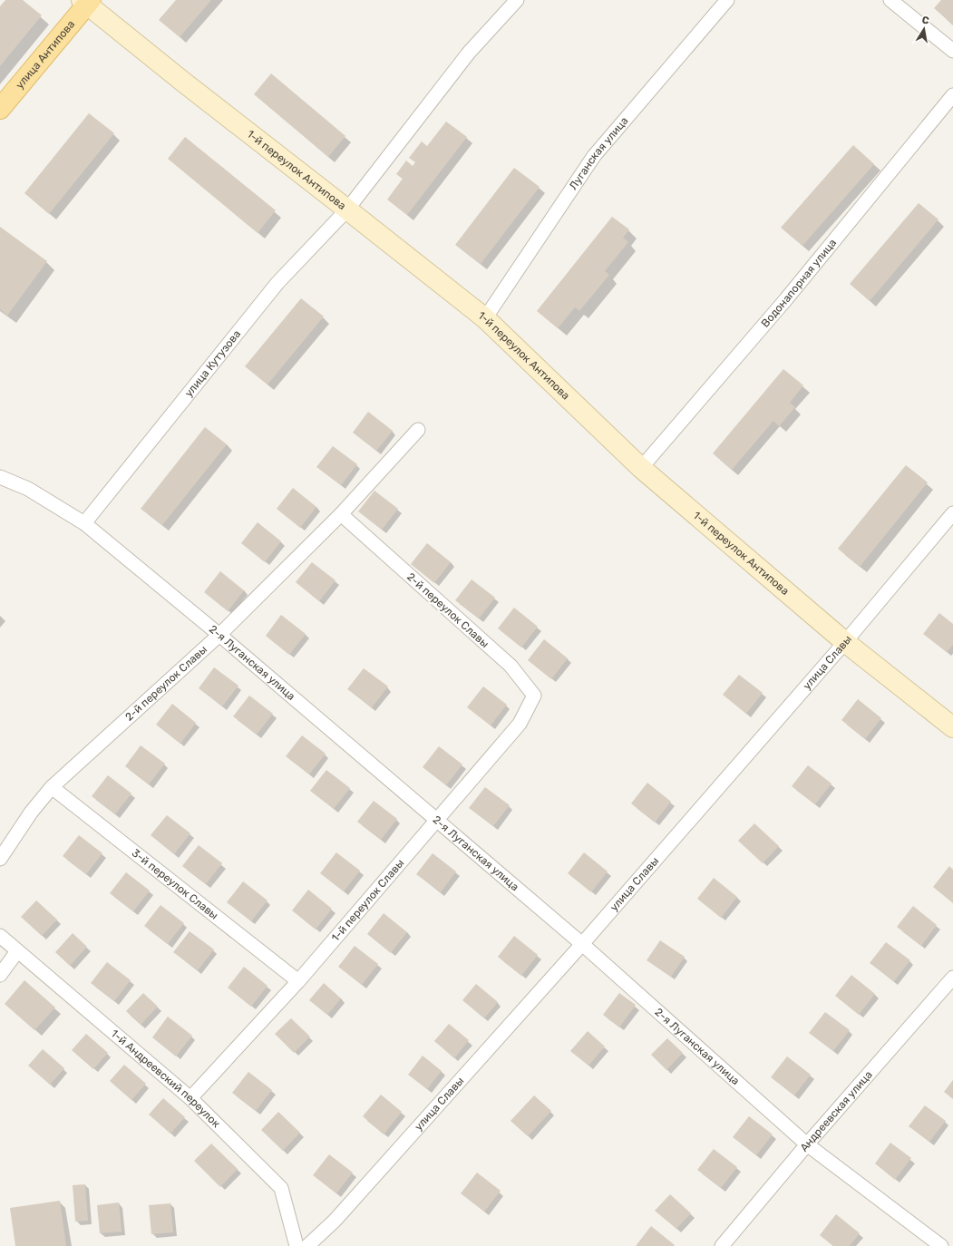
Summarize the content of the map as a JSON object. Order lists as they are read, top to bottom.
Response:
{
  "streets": {
    "main road": ["улица Антипова", "1-й переулок Антипова"],
    "street": [
      "Луганская улица",
      "Водонапорная улица",
      "улица Кутузова",
      "2-й переулок Славы",
      "улица Славы",
      "2-я Луганская улица",
      "3-й переулок Славы",
      "1-й переулок Славы",
      "1-й Андреевский переулок",
      "Андреевская улица"
    ]
  },
  "crossings": [
    ["улица Антипова", "1-й переулок Антипова"],
    ["Луганская улица", "1-й переулок Антипова"],
    ["1-й переулок Антипова", "Водонапорная улица"],
    ["1-й переулок Антипова", "улица Кутузова"],
    ["1-й переулок Антипова", "улица Славы"],
    ["улица Кутузова", "2-я Луганская улица"],
    ["2-й переулок Славы", "2-я Луганская улица"],
    ["2-й переулок Славы", "3-й переулок Славы"],
    ["2-й переулок Славы", "1-й переулок Славы"],
    ["улица Славы", "2-я Луганская улица"],
    ["2-я Луганская улица", "1-й переулок Славы"],
    ["2-я Луганская улица", "Андреевская улица"],
    ["3-й переулок Славы", "1-й переулок Славы"],
    ["1-й переулок Славы", "1-й Андреевский переулок"]
  ],
  "north": "top"
}
